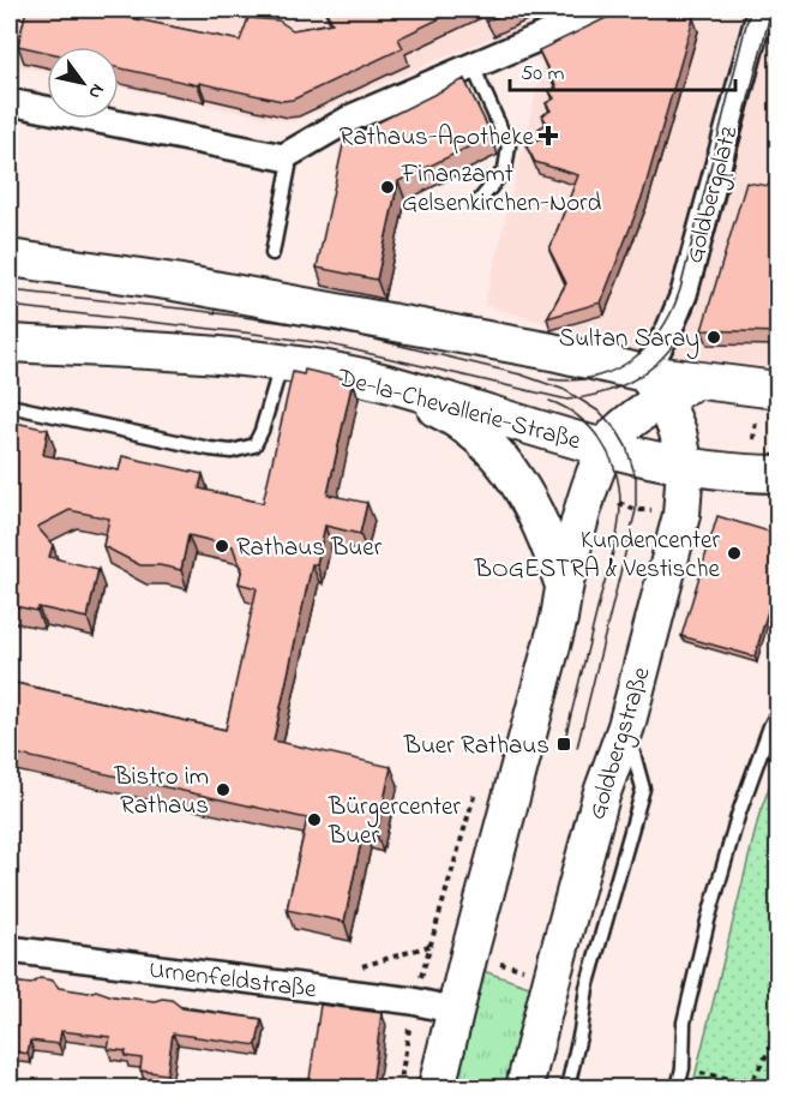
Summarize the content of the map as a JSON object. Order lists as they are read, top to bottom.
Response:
{
  "streets": {
    "street": [
      "Goldbergplatz",
      "De-la-Chevallerie-Straße",
      "Goldbergstraße",
      "Urnenfeldstraße"
    ]
  },
  "crossings": [
    ["Goldbergplatz", "Goldbergstraße"],
    ["De-la-Chevallerie-Straße", "Goldbergstraße"]
  ],
  "places": {
    "health": ["Rathaus-Apotheke"],
    "other": [
      "Finanzamt Gelsenkirchen-Nord",
      "Sultan Saray",
      "Rathaus Buer",
      "Kundencenter BOGESTRA & Vestische",
      "Bistro im Rathaus",
      "Bürgercenter Buer"
    ],
    "transit": ["Buer Rathaus"]
  },
  "scale_bar": "50 m",
  "north": "bottom right"
}
